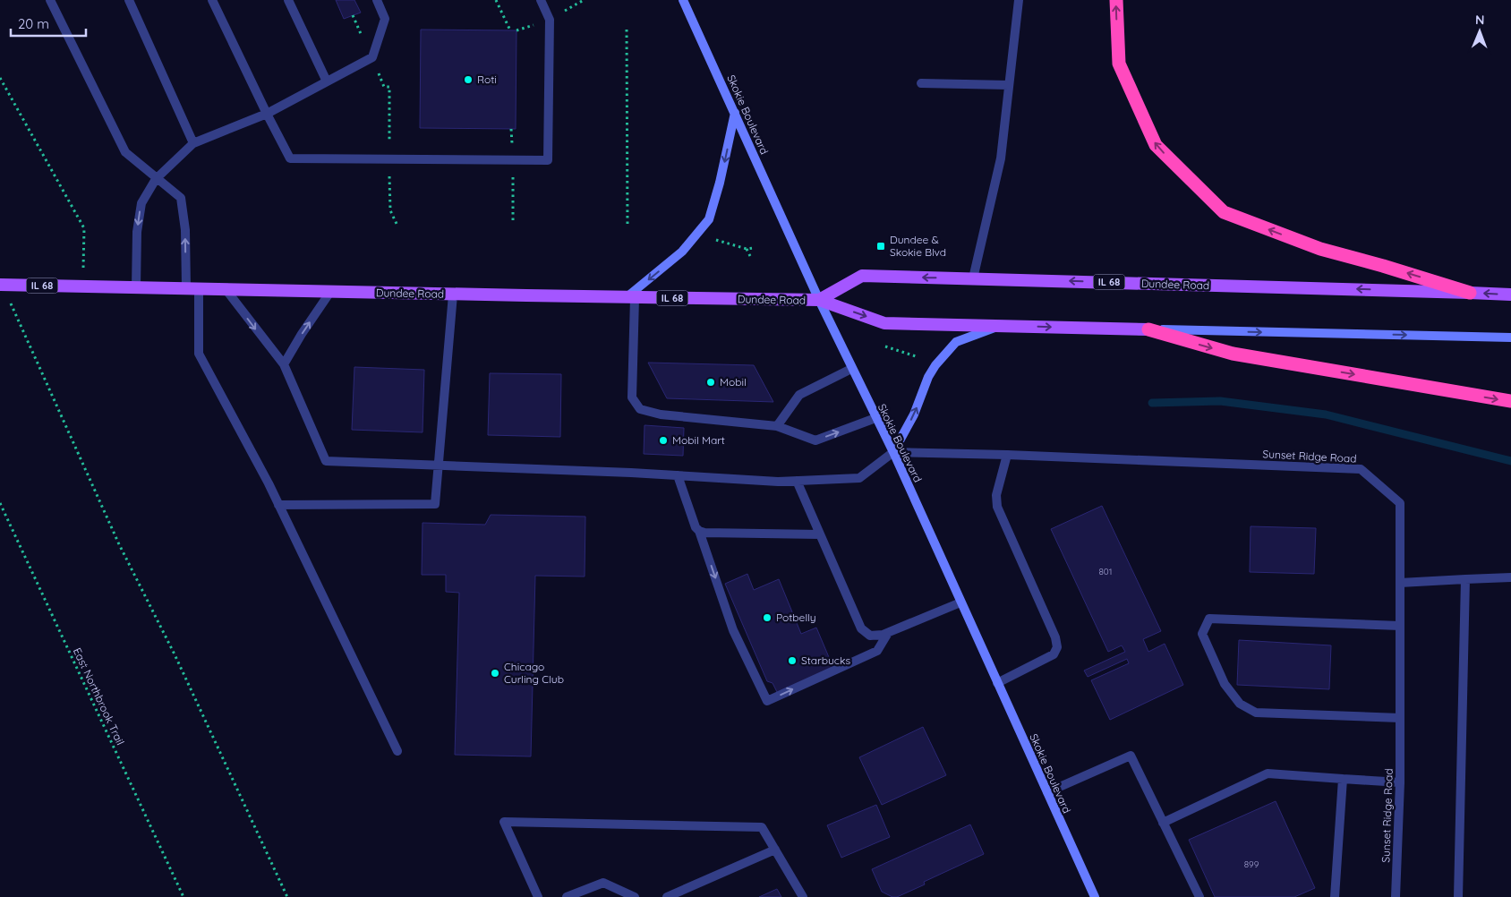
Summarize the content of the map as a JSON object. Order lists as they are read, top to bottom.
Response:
{
  "streets": {
    "main road": ["Skokie Boulevard", "IL 68", "Dundee Road"],
    "street": ["Sunset Ridge Road"],
    "path": ["East Northbrook Trail"]
  },
  "crossings": [
    ["Skokie Boulevard", "Dundee Road"],
    ["Skokie Boulevard", "Sunset Ridge Road"]
  ],
  "places": {
    "other": [
      "Roti",
      "Mobil",
      "Mobil Mart",
      "Potbelly",
      "Starbucks",
      "Chicago Curling Club"
    ],
    "transit": ["Dundee & Skokie Blvd"]
  },
  "house_numbers": ["801", "899"],
  "scale_bar": "20 m",
  "north": "top"
}
